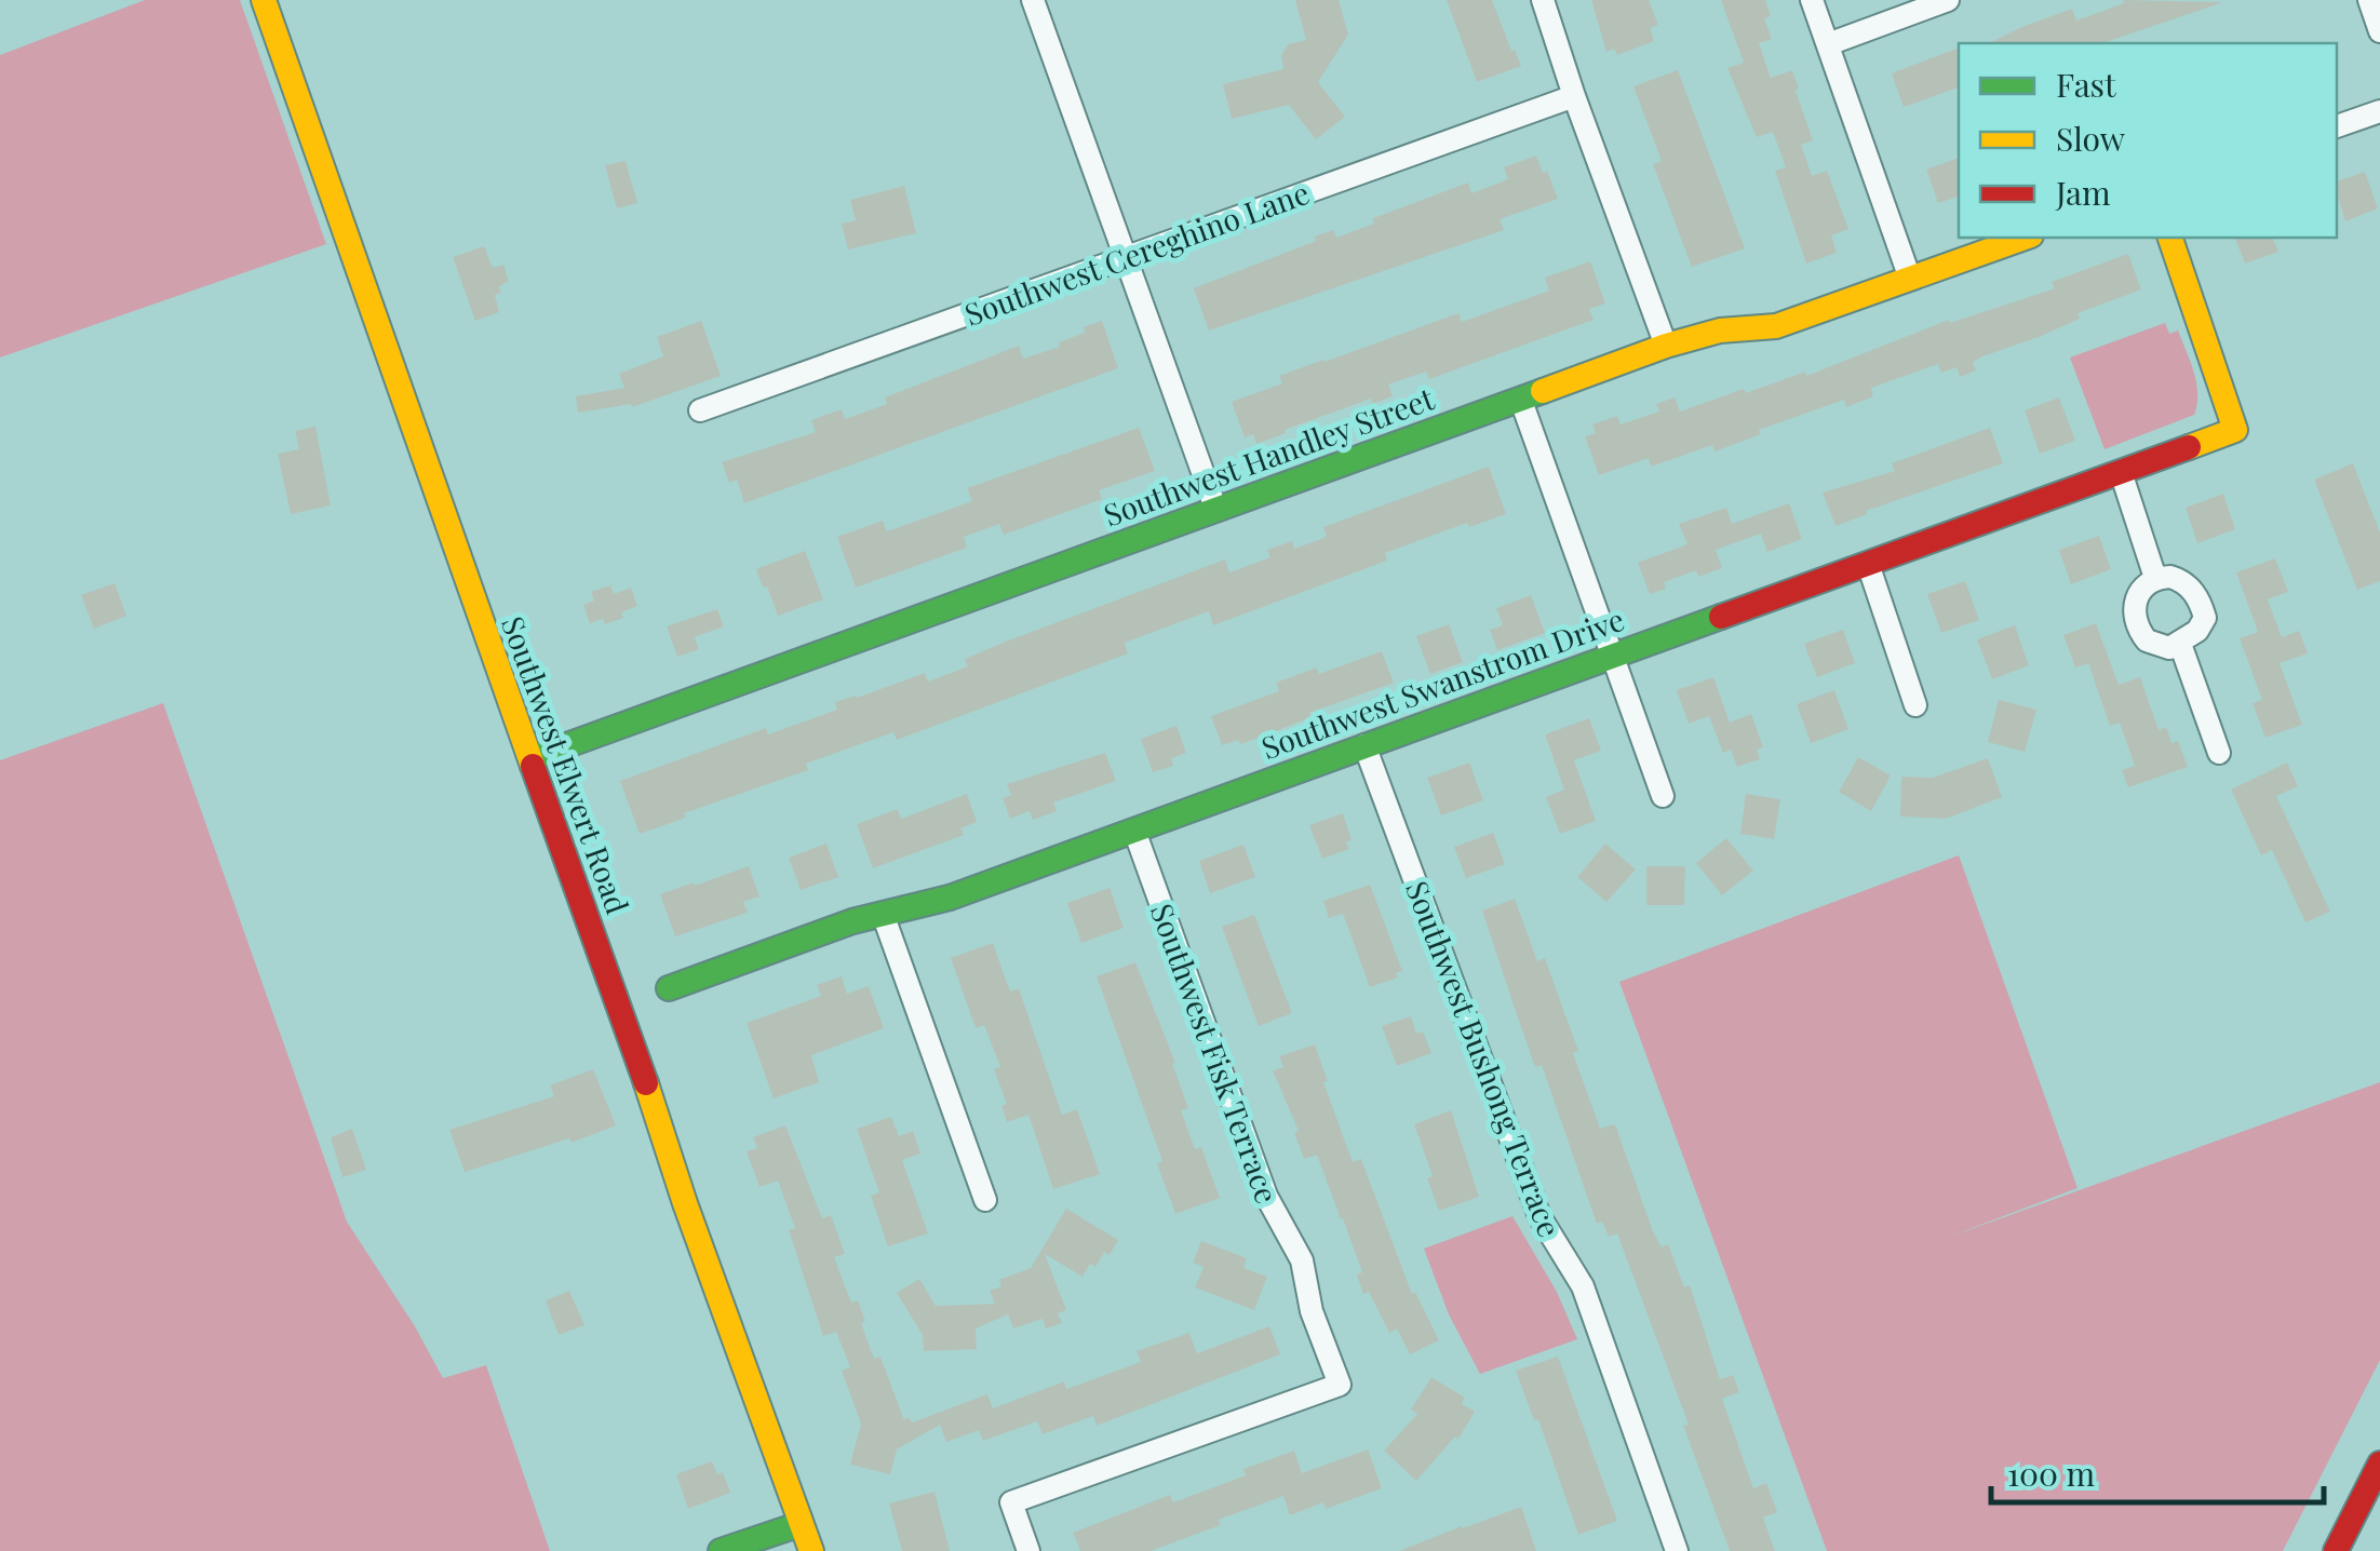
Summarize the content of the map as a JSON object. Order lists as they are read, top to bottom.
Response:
{
  "streets": {
    "main road": ["Southwest Handley Street", "Southwest Swanstrom Drive", "Southwest Elwert Road"],
    "street": ["Southwest Cereghino Lane", "Southwest Fisk Terrace", "Southwest Bushong Terrace"]
  },
  "crossings": [
    ["Southwest Handley Street", "Southwest Elwert Road"],
    ["Southwest Swanstrom Drive", "Southwest Fisk Terrace"],
    ["Southwest Swanstrom Drive", "Southwest Bushong Terrace"]
  ],
  "legend": ["Fast", "Slow", "Jam"],
  "scale_bar": "100 m"
}
